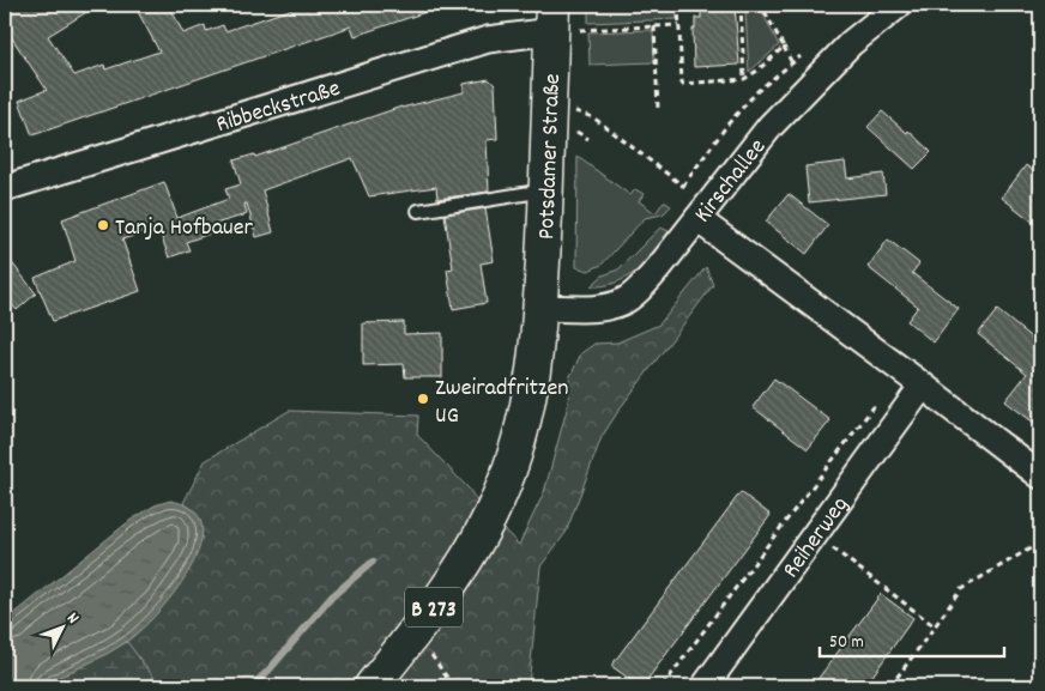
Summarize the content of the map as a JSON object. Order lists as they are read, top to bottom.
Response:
{
  "streets": {
    "main road": ["Potsdamer Straße", "B 273"],
    "street": ["Ribbeckstraße", "Kirschallee", "Reiherweg"]
  },
  "crossings": [
    ["Ribbeckstraße", "Potsdamer Straße"],
    ["Potsdamer Straße", "Kirschallee"],
    ["Potsdamer Straße", "B 273"],
    ["Kirschallee", "B 273"]
  ],
  "places": ["Tanja Hofbauer", "Zweiradfritzen UG"],
  "scale_bar": "50 m",
  "north": "top right"
}
